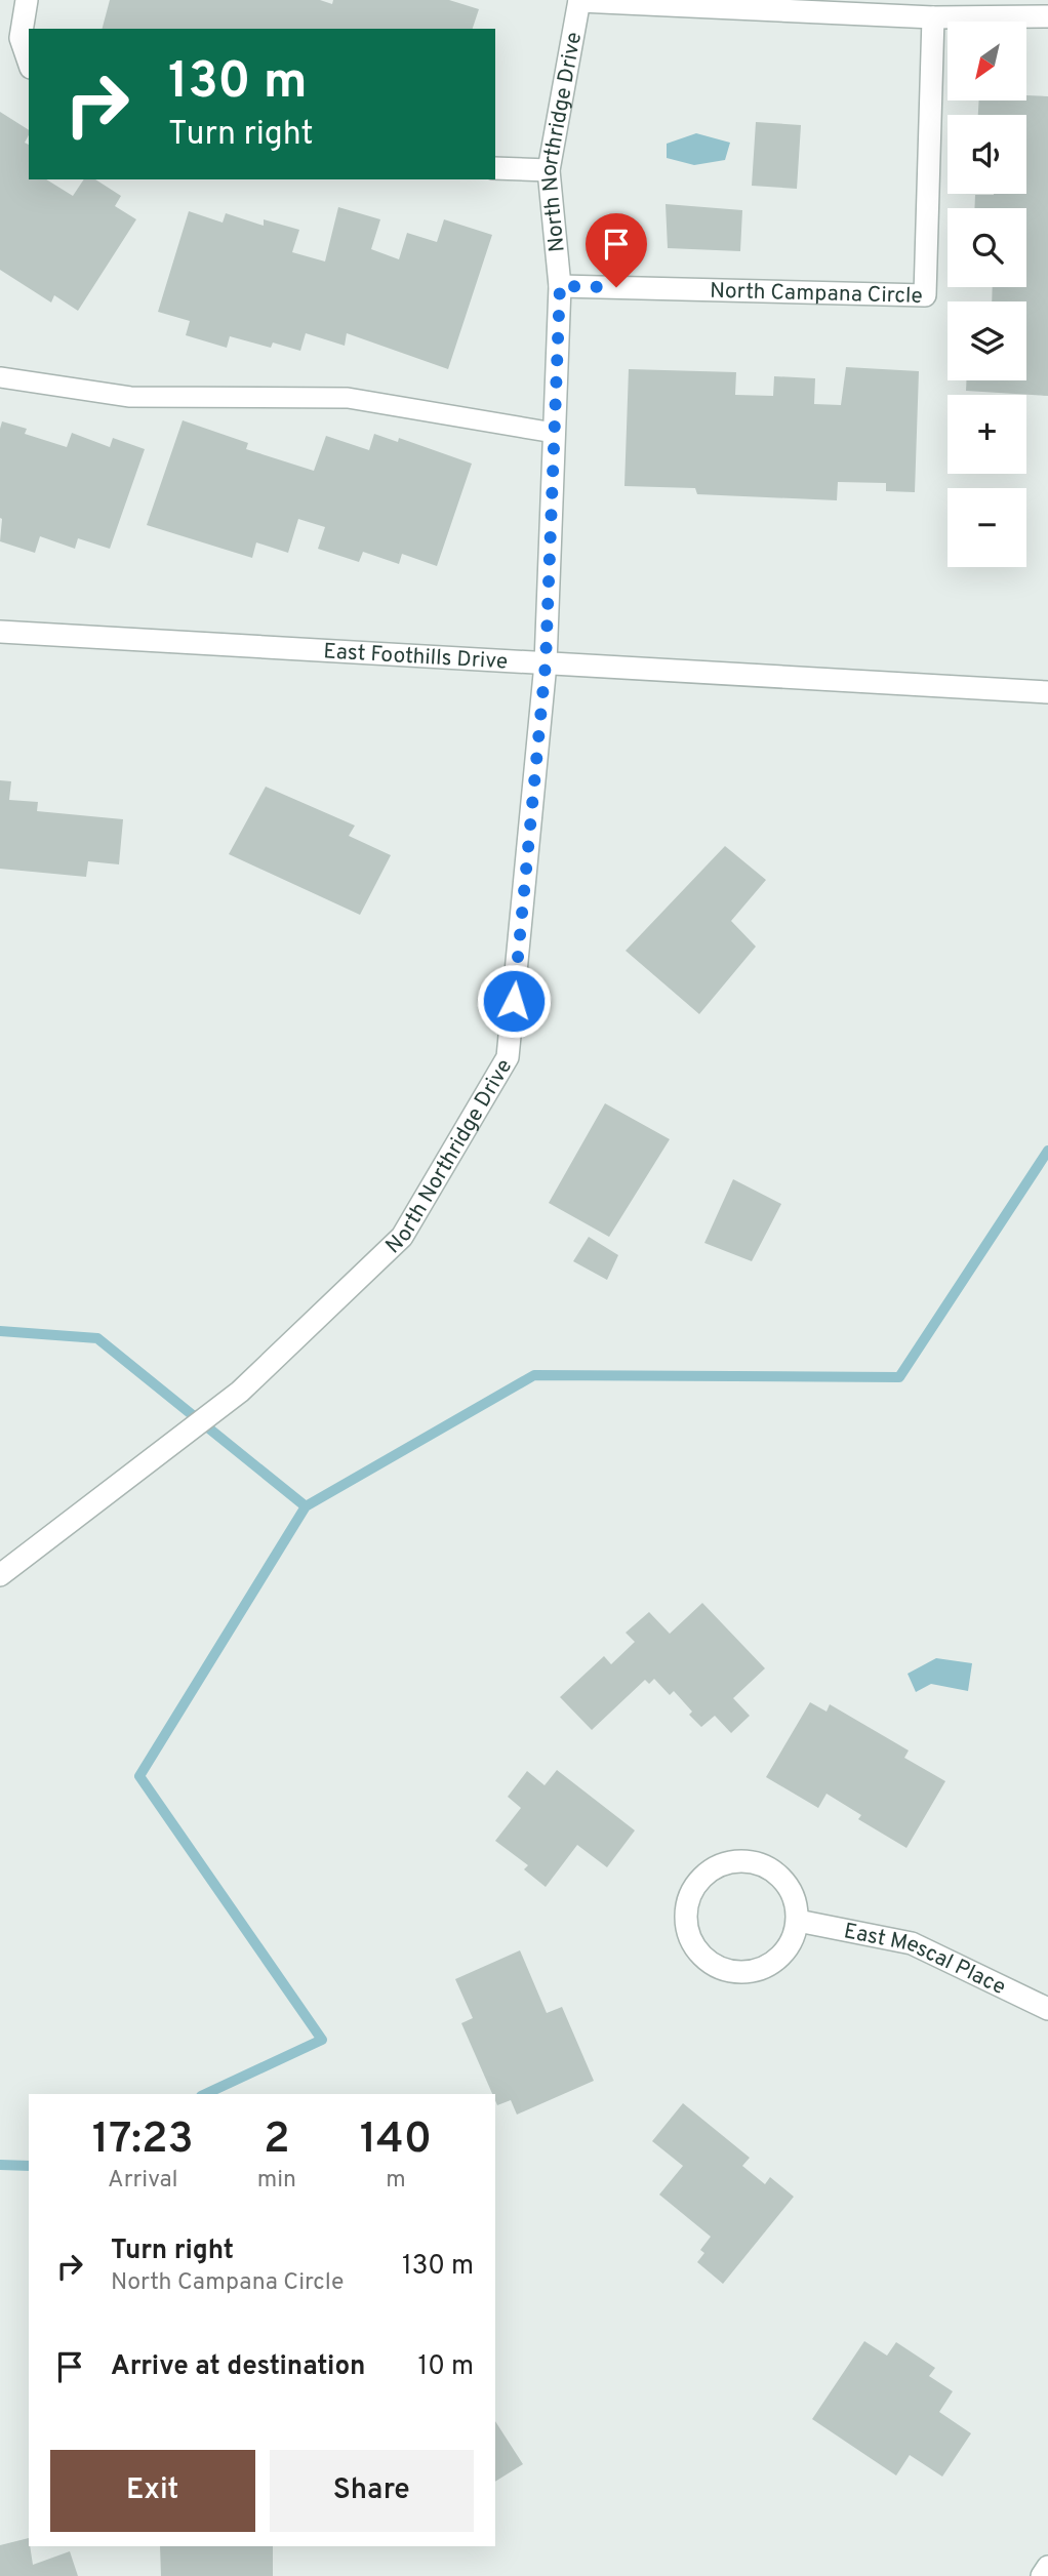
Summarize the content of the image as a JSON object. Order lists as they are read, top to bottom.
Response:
{
  "streets": {
    "street": [
      "North Northridge Drive",
      "North Campana Circle",
      "East Foothills Drive",
      "East Mescal Place"
    ]
  },
  "crossings": [
    ["North Northridge Drive", "North Campana Circle"],
    ["North Northridge Drive", "East Foothills Drive"]
  ],
  "north": "bottom left",
  "page": {
    "map_buttons": ["+", "−"],
    "turn": ["130 m", "Turn right"],
    "eta": [
      "17:23",
      "Arrival",
      "2",
      "min",
      "140",
      "m"
    ],
    "list": [
      {
        "name": "Turn right",
        "note": "North Campana Circle",
        "value": "130 m"
      },
      {
        "name": "Arrive at destination",
        "value": "10 m"
      }
    ],
    "buttons": ["Exit", "Share"]
  }
}
